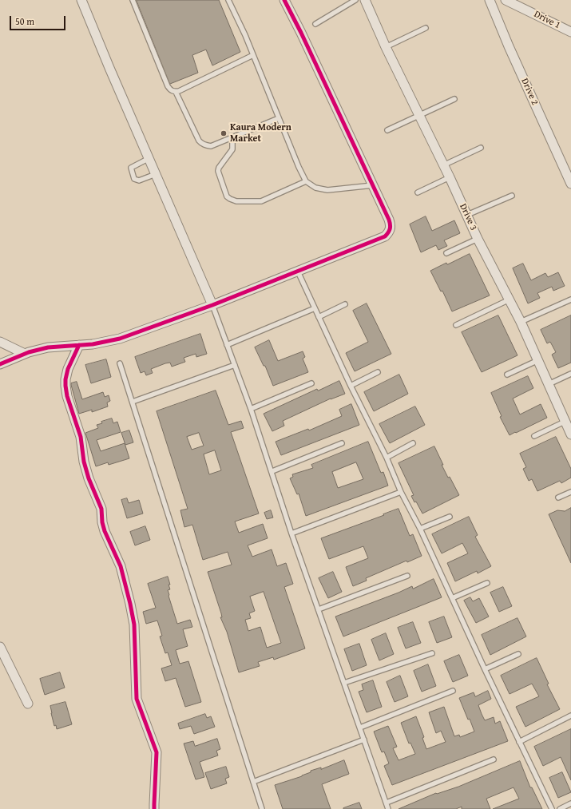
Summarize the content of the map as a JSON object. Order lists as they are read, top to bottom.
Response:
{
  "streets": {
    "street": ["Drive 1", "Drive 2", "Drive 3"]
  },
  "places": ["Kaura Modern Market"],
  "scale_bar": "50 m"
}
